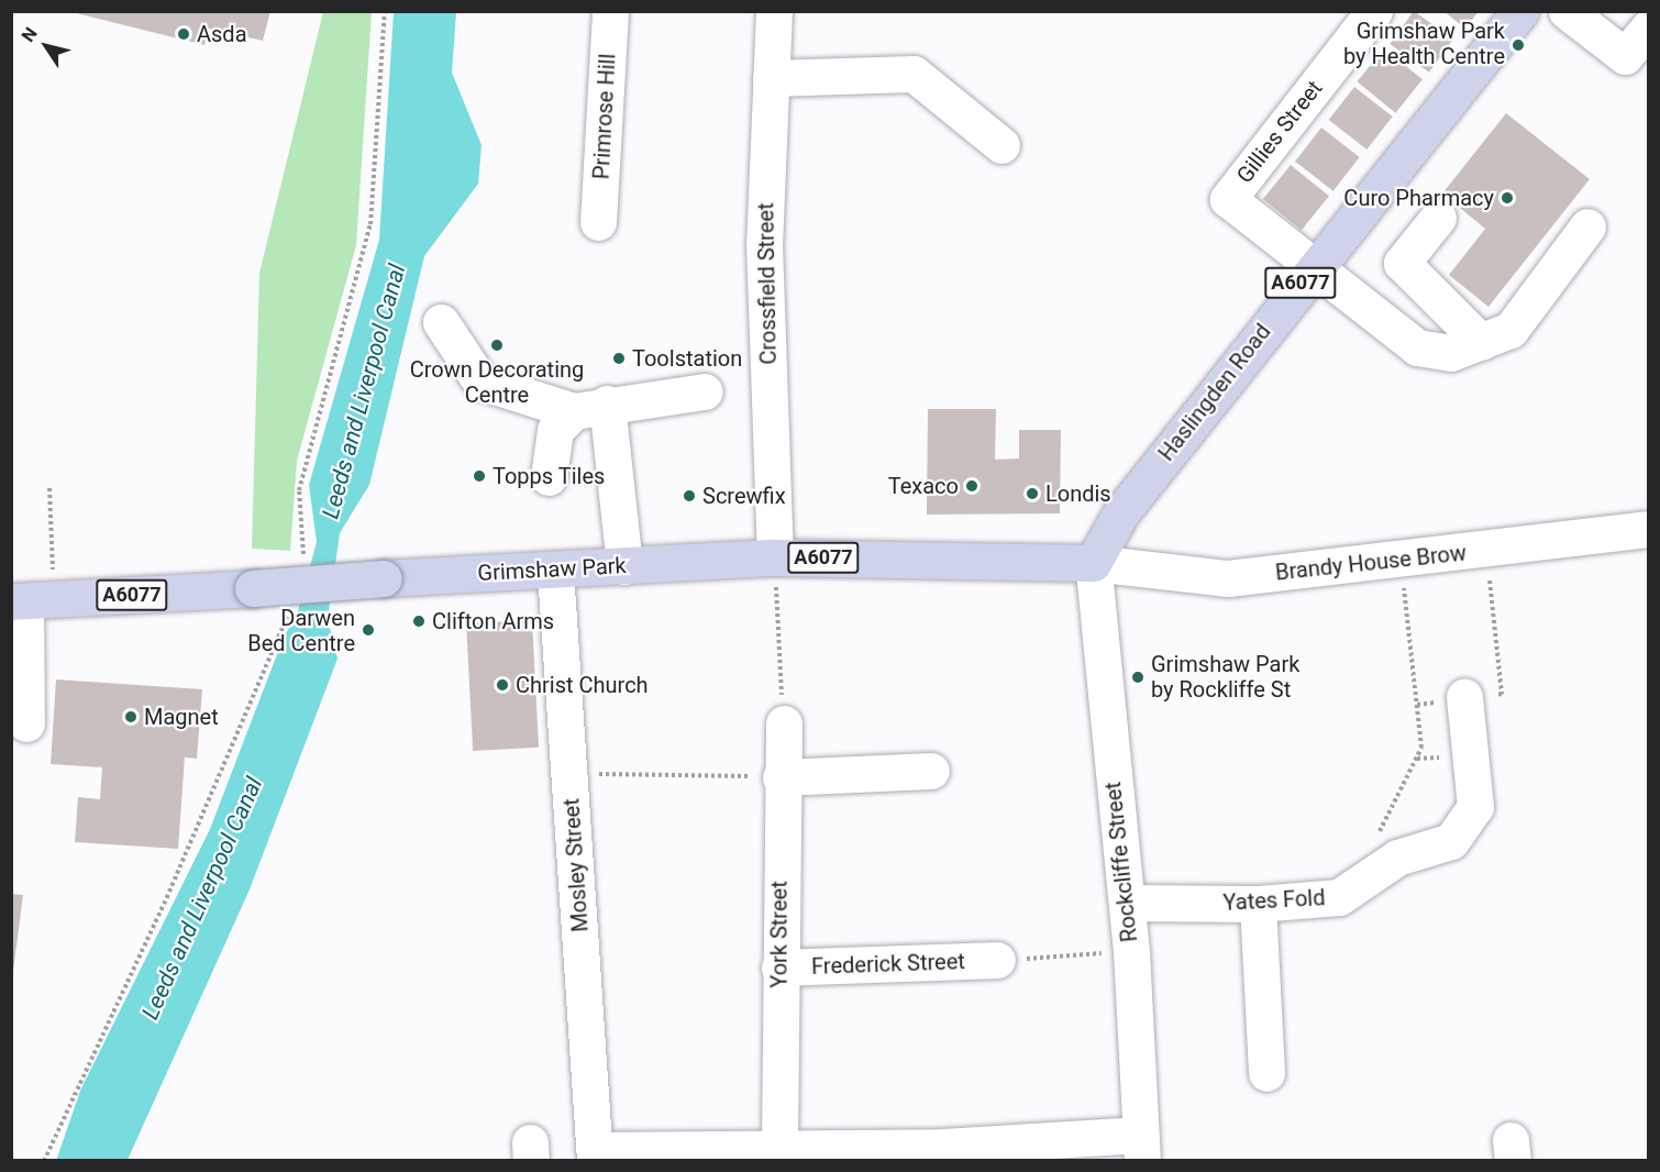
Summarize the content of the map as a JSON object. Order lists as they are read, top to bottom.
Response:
{
  "streets": {
    "highway": ["A6077", "Haslingden Road", "Grimshaw Park"],
    "street": [
      "Primrose Hill",
      "Gillies Street",
      "Crossfield Street",
      "Brandy House Brow",
      "Rockcliffe Street",
      "Mosley Street",
      "Yates Fold",
      "York Street",
      "Frederick Street"
    ]
  },
  "crossings": [
    ["Gillies Street", "Haslingden Road"],
    ["Crossfield Street", "Grimshaw Park"],
    ["Haslingden Road", "Brandy House Brow"],
    ["Haslingden Road", "Grimshaw Park"],
    ["Haslingden Road", "Rockcliffe Street"],
    ["Brandy House Brow", "Grimshaw Park"],
    ["Brandy House Brow", "Rockcliffe Street"],
    ["Grimshaw Park", "Rockcliffe Street"],
    ["Grimshaw Park", "Mosley Street"],
    ["Rockcliffe Street", "Yates Fold"],
    ["York Street", "Frederick Street"]
  ],
  "water": ["Leeds and Liverpool Canal"],
  "places": [
    "Asda",
    "Grimshaw Park by Health Centre",
    "Curo Pharmacy",
    "Crown Decorating Centre",
    "Toolstation",
    "Topps Tiles",
    "Texaco",
    "Londis",
    "Screwfix",
    "Clifton Arms",
    "Darwen Bed Centre",
    "Grimshaw Park by Rockliffe St",
    "Christ Church",
    "Magnet"
  ],
  "north": "top left"
}
